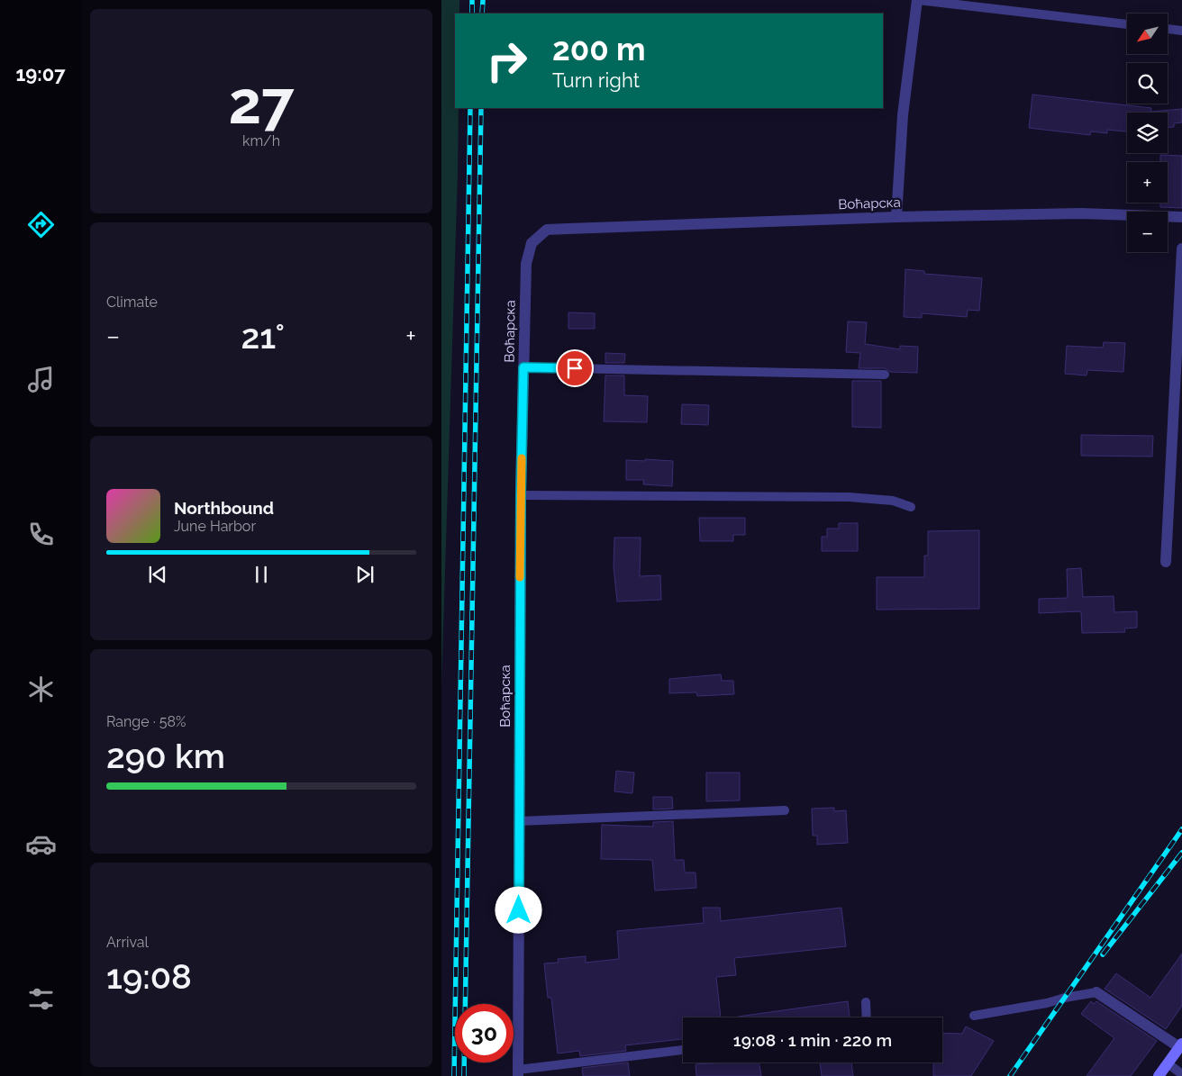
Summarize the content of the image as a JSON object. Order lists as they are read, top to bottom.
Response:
{
  "streets": {
    "street": ["Воћарска"]
  },
  "north": "bottom left",
  "page": {
    "tabs": "19:07",
    "tile": [
      ["27", "km/h"],
      "Climate",
      ["Range · 58%", "290 km"],
      ["Arrival", "19:08"]
    ],
    "map_buttons": ["+", "−"],
    "turn": ["200 m", "Turn right"],
    "heat": ["−", "21°", "+"],
    "song": ["Northbound", "June Harbor"],
    "limit": "30",
    "trip": "19:08 · 1 min · 220 m"
  }
}
